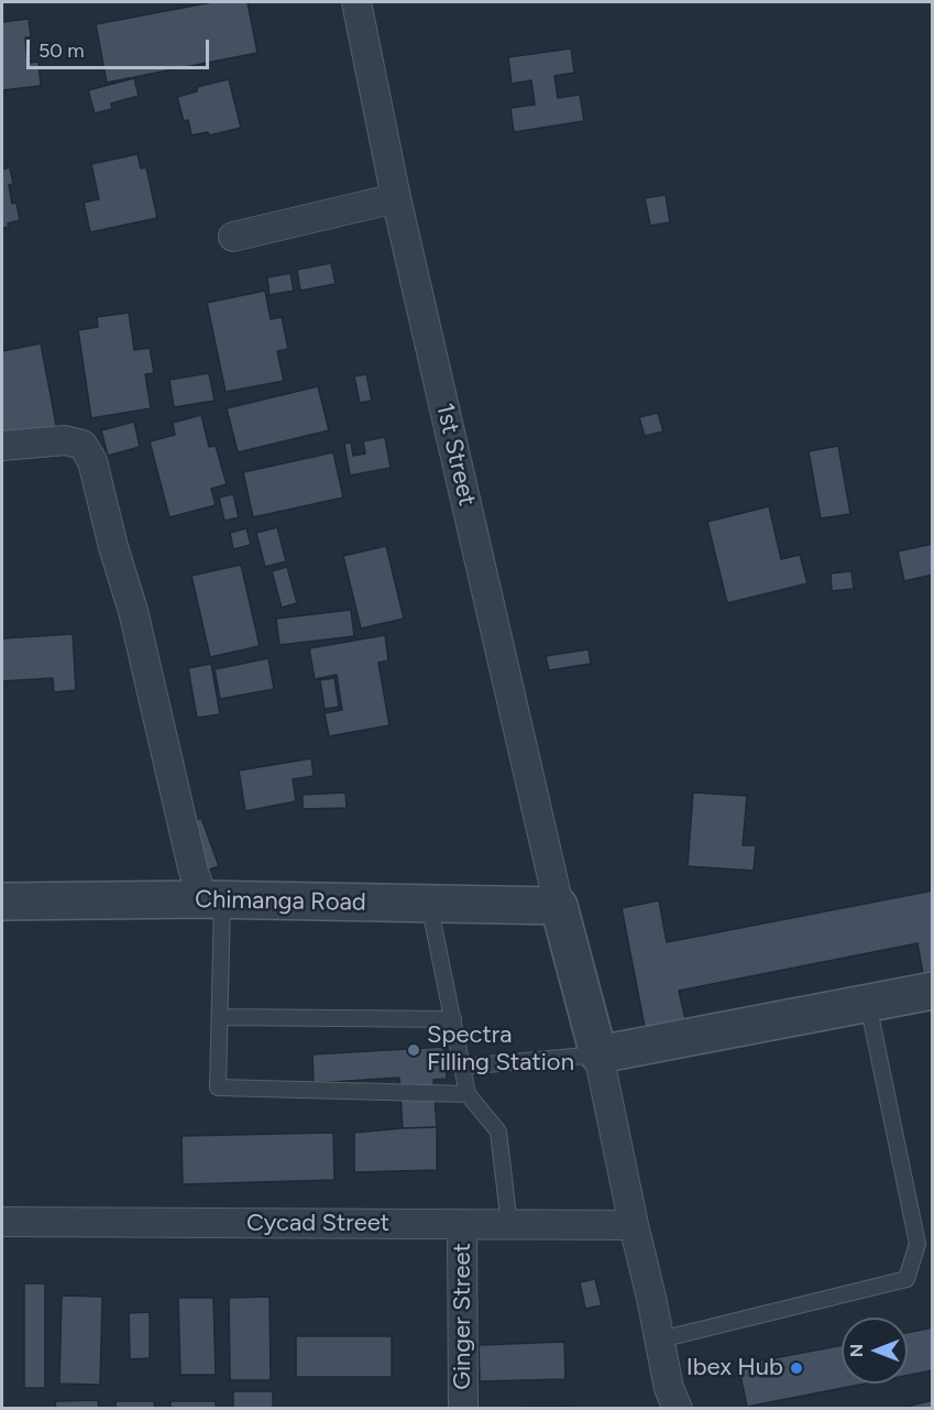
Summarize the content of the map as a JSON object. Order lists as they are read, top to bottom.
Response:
{
  "streets": {
    "street": [
      "1st Street",
      "Chimanga Road",
      "Cycad Street",
      "Ginger Street"
    ]
  },
  "crossings": [
    ["1st Street", "Chimanga Road"],
    ["Cycad Street", "Ginger Street"]
  ],
  "places": ["Spectra Filling Station", "Ibex Hub"],
  "scale_bar": "50 m",
  "north": "left"
}
